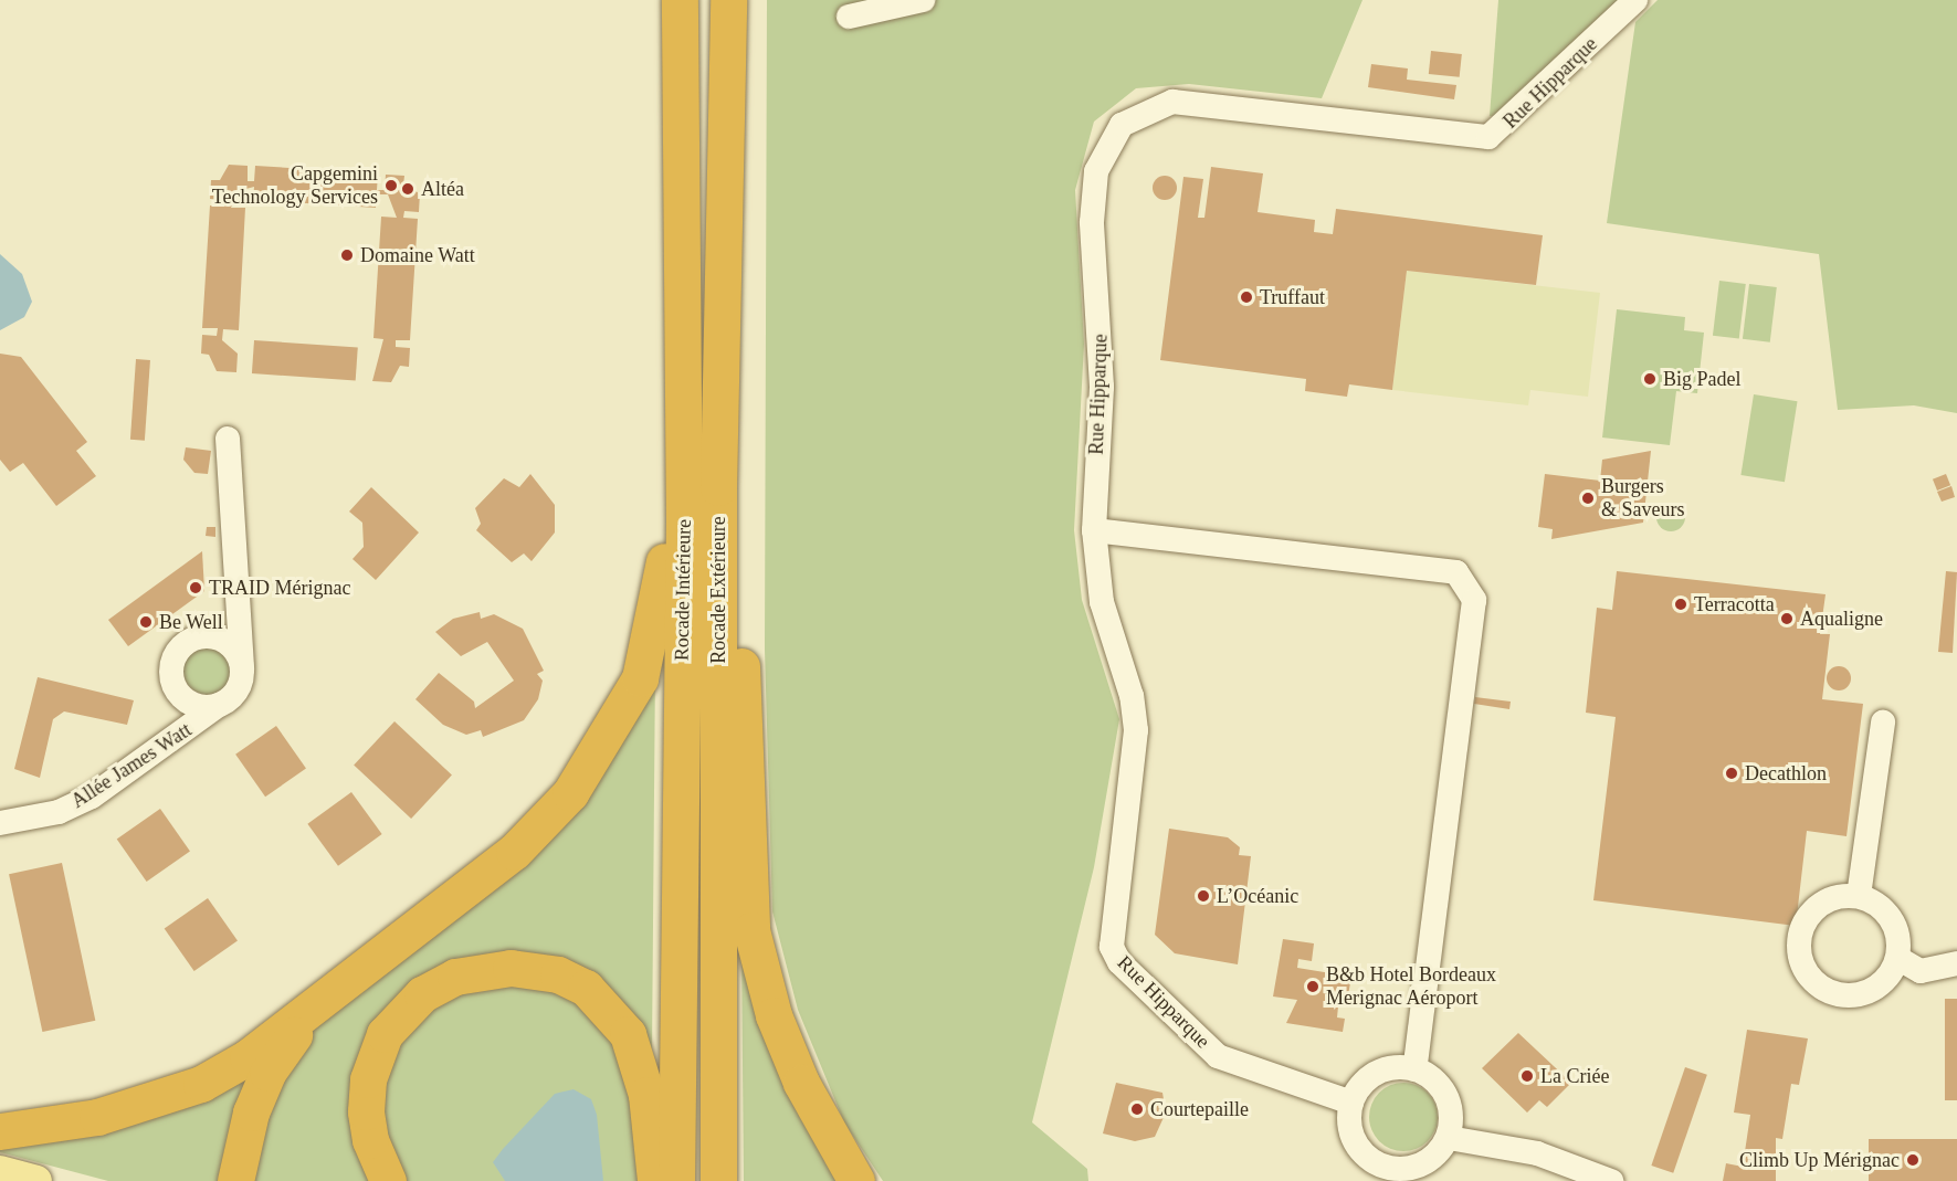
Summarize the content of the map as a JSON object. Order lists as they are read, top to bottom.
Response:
{
  "streets": {
    "highway": ["Rocade Intérieure", "Rocade Extérieure"],
    "street": ["Rue Hipparque", "Allée James Watt"]
  },
  "places": [
    "Capgemini Technology Services",
    "Altéa",
    "Domaine Watt",
    "Truffaut",
    "Big Padel",
    "Burgers & Saveurs",
    "TRAID Mérignac",
    "Terracotta",
    "Aqualigne",
    "Be Well",
    "Decathlon",
    "L’Océanic",
    "B&b Hotel Bordeaux Merignac Aéroport",
    "La Criée",
    "Courtepaille",
    "Climb Up Mérignac"
  ]
}
